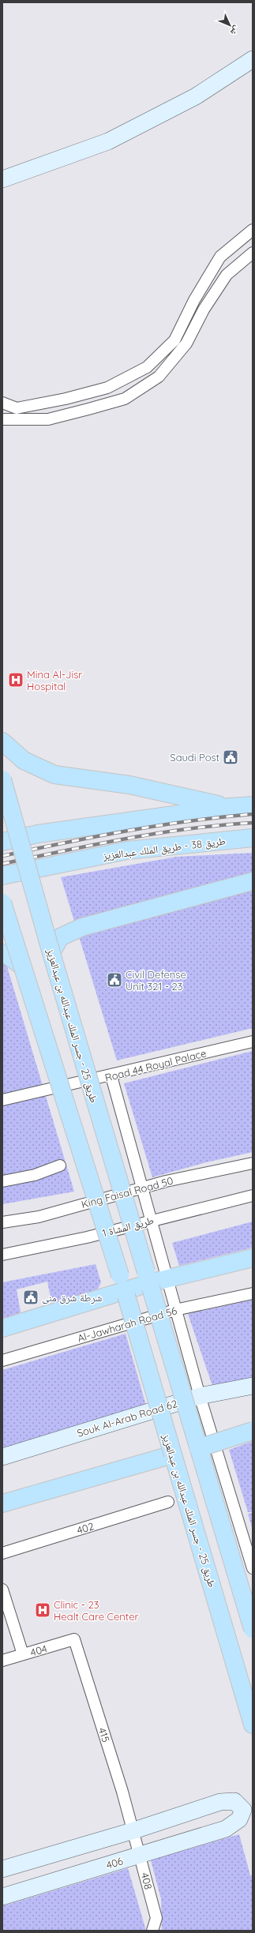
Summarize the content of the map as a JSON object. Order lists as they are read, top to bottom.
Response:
{
  "streets": {
    "main road": ["طريق 38 - طريق الملك عبدالعزيز", "طريق 25 - جسر الملك عبدالله بن عبدالعزيز"],
    "street": [
      "Road 44 Royal Palace",
      "King Faisal Road 50",
      "طريق المشاة 1",
      "Al-Jawharah Road 56",
      "Souk Al-Arab Road 62",
      "402",
      "404",
      "415",
      "406",
      "408"
    ]
  },
  "crossings": [
    ["404", "415"],
    ["415", "408"],
    ["406", "408"]
  ],
  "places": {
    "hospital": ["Mina Al-Jisr Hospital", "Clinic - 23 Healt Care Center"],
    "public building": ["Saudi Post", "Civil Defense Unit 321 - 23", "شرطة شرق منى"]
  },
  "north": "bottom right"
}
